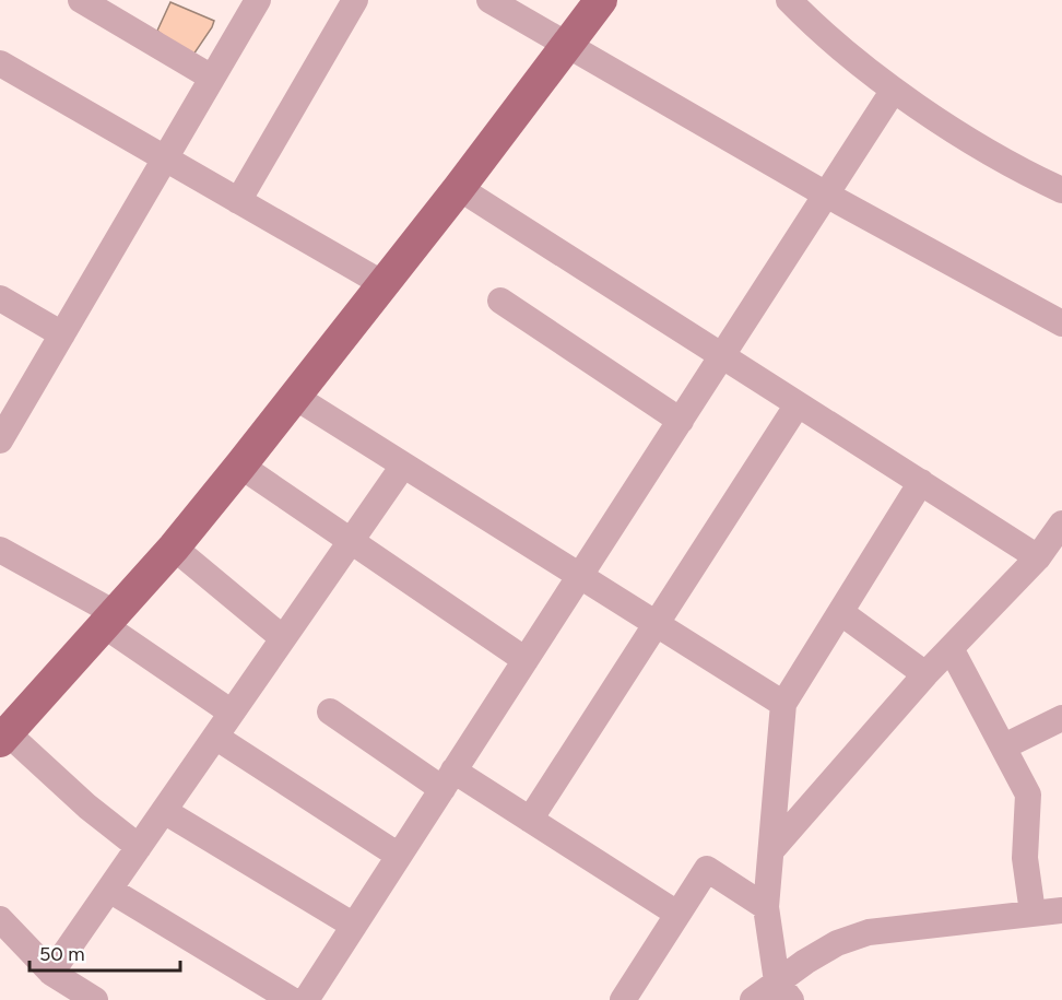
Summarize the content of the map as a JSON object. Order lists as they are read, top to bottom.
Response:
{
  "scale_bar": "50 m"
}
